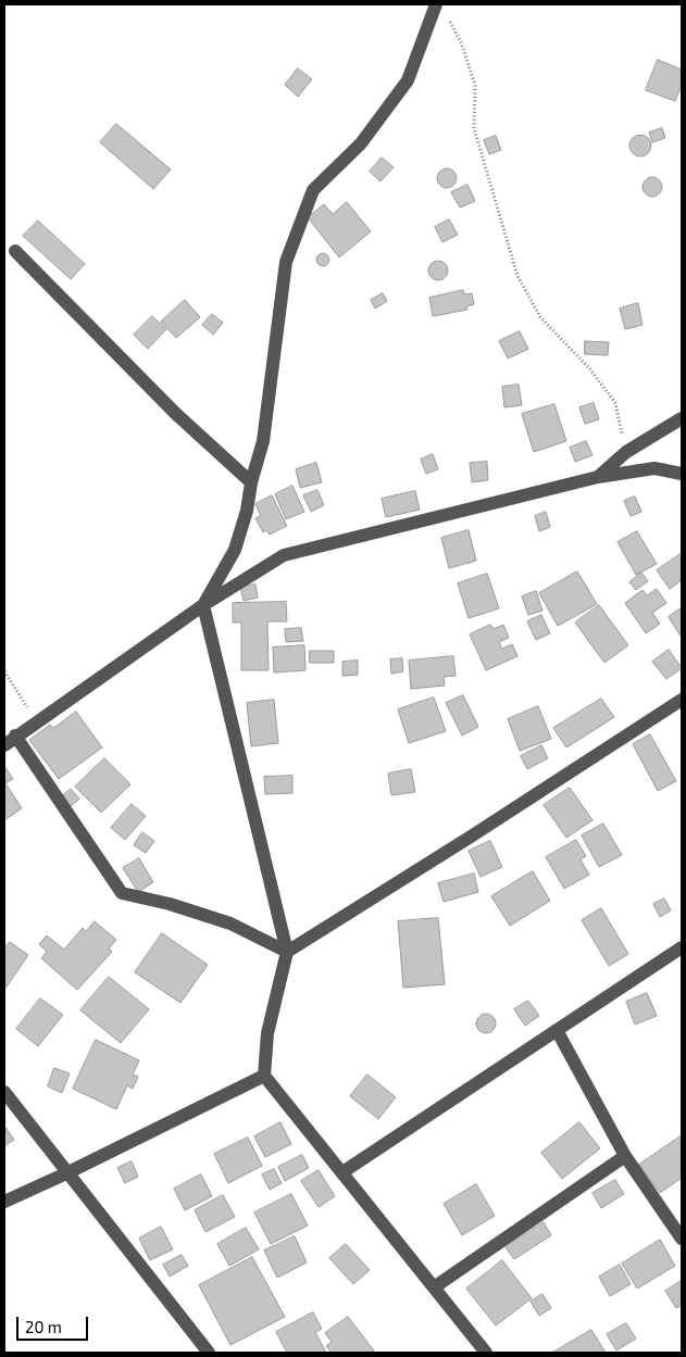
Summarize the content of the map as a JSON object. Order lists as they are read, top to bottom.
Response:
{
  "scale_bar": "20 m"
}
